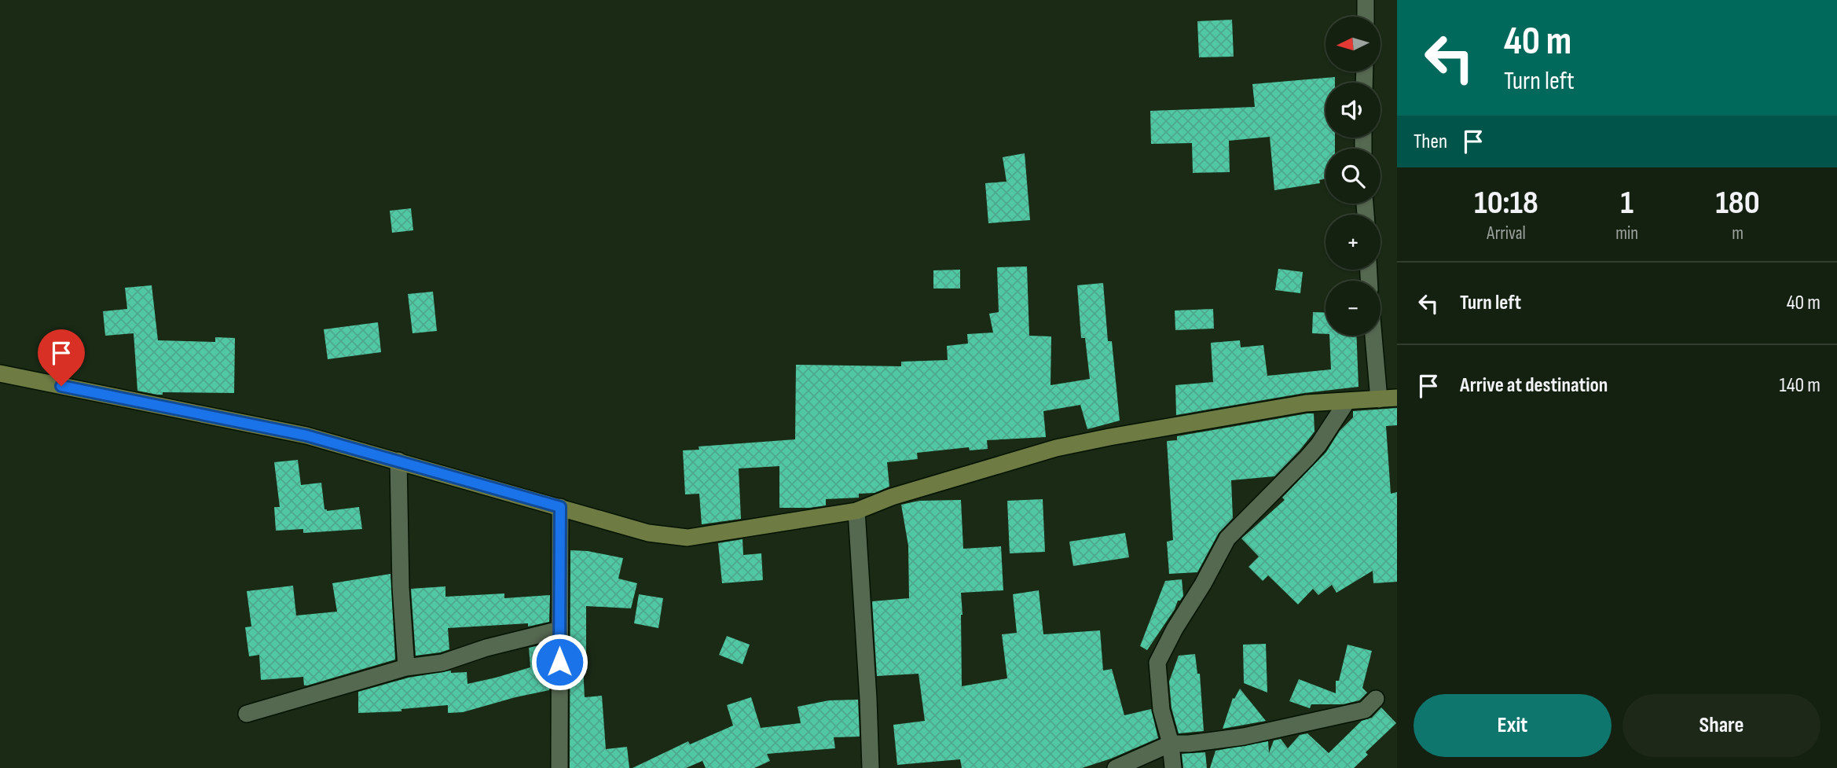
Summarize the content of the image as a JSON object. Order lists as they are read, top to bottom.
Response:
{
  "north": "left",
  "page": {
    "turn": ["40 m", "Turn left"],
    "map_buttons": ["+", "−"],
    "then": "Then",
    "eta": [
      "10:18",
      "Arrival",
      "1",
      "min",
      "180",
      "m"
    ],
    "list": [
      {
        "name": "Turn left",
        "value": "40 m"
      },
      {
        "name": "Arrive at destination",
        "value": "140 m"
      }
    ],
    "buttons": ["Exit", "Share"]
  }
}
